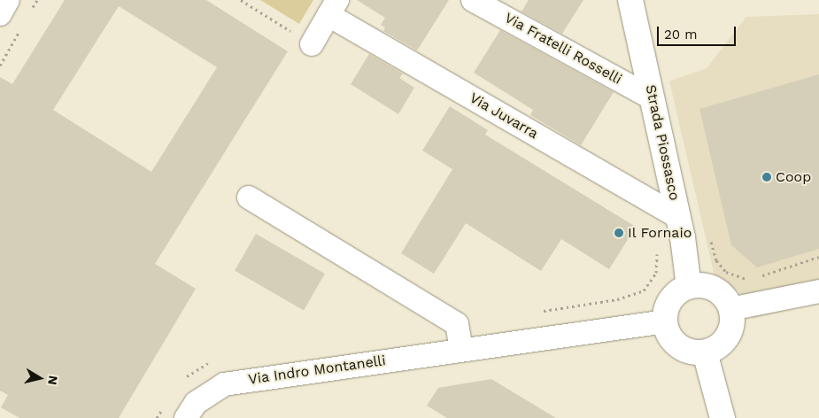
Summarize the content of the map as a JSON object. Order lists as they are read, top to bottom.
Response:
{
  "streets": {
    "street": [
      "Via Fratelli Rosselli",
      "Via Juvarra",
      "Strada Piossasco",
      "Via Indro Montanelli"
    ]
  },
  "crossings": [
    ["Via Fratelli Rosselli", "Strada Piossasco"],
    ["Via Juvarra", "Strada Piossasco"],
    ["Strada Piossasco", "Via Indro Montanelli"]
  ],
  "places": ["Coop", "Il Fornaio"],
  "scale_bar": "20 m",
  "north": "right"
}
